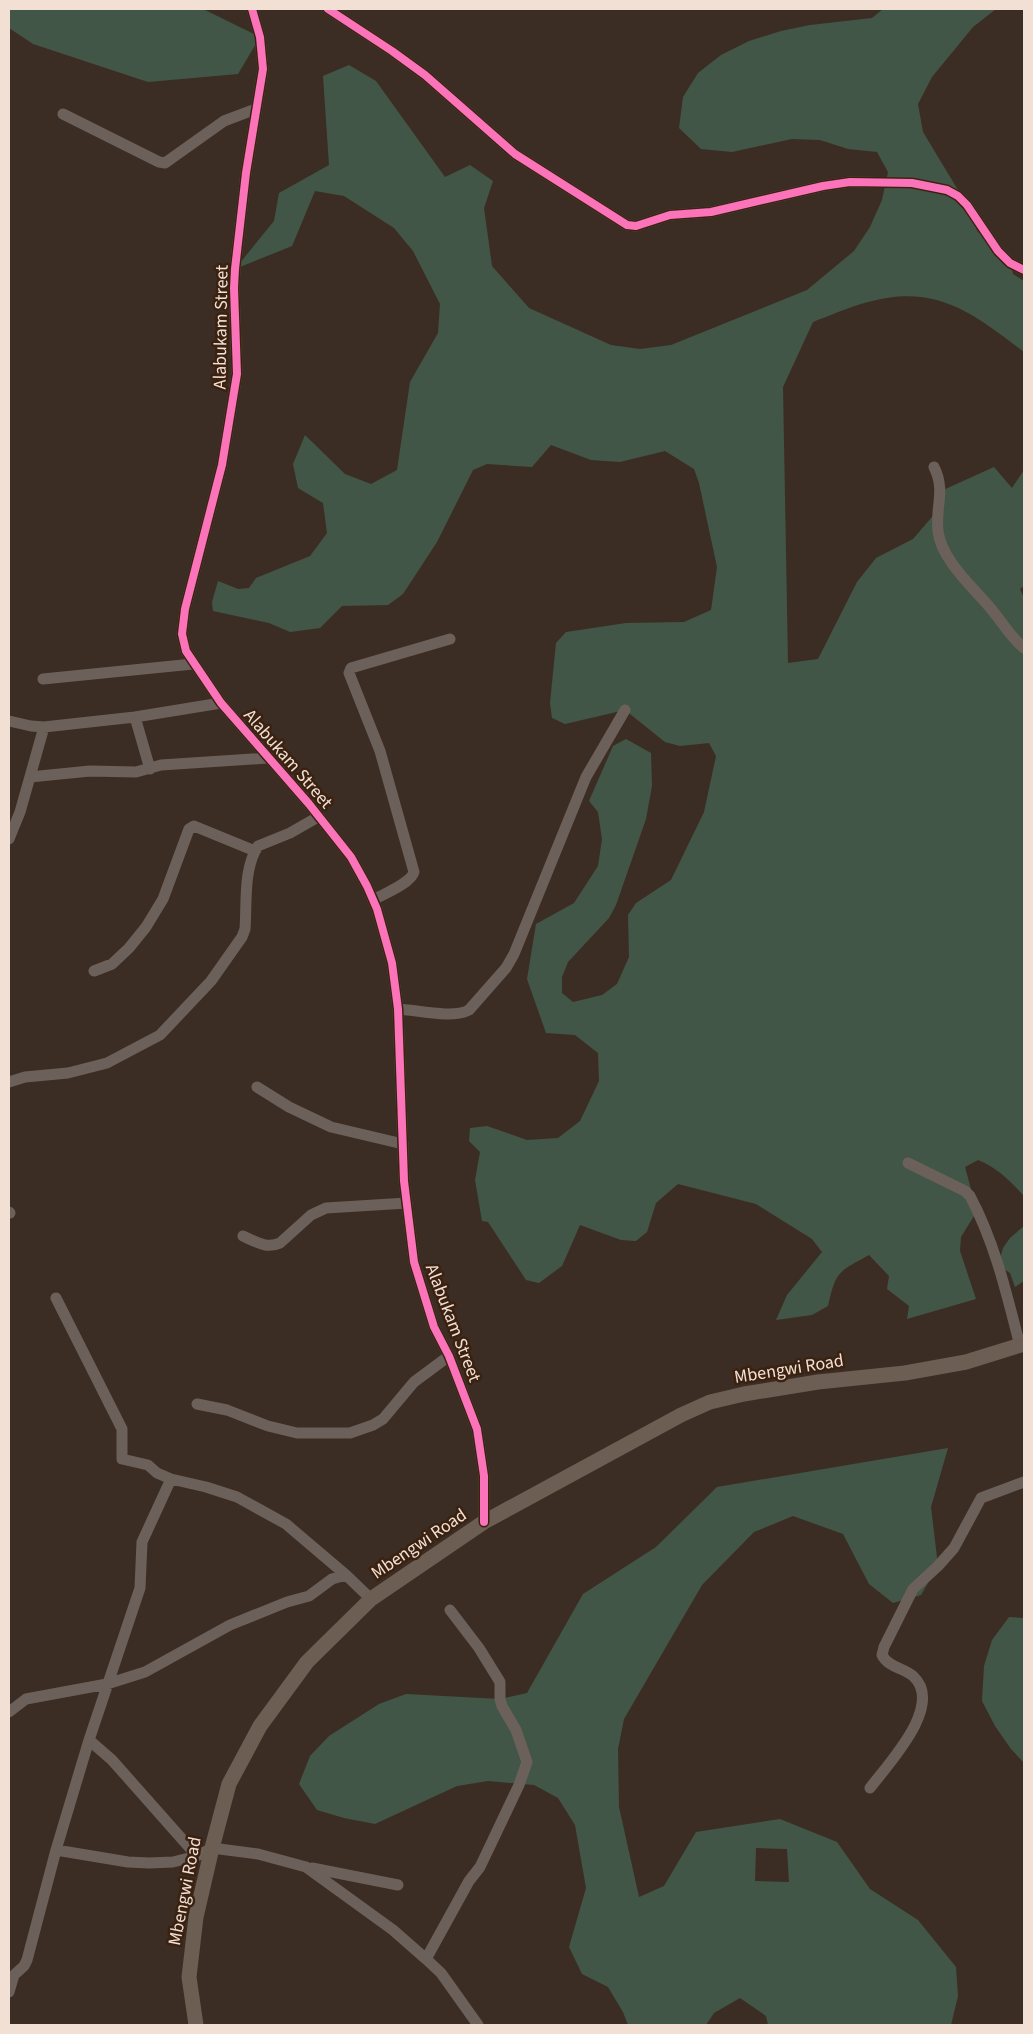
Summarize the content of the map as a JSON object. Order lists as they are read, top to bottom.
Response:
{
  "streets": {
    "main road": ["Mbengwi Road"],
    "street": ["Alabukam Street"]
  },
  "crossings": [
    ["Alabukam Street", "Mbengwi Road"]
  ]
}
